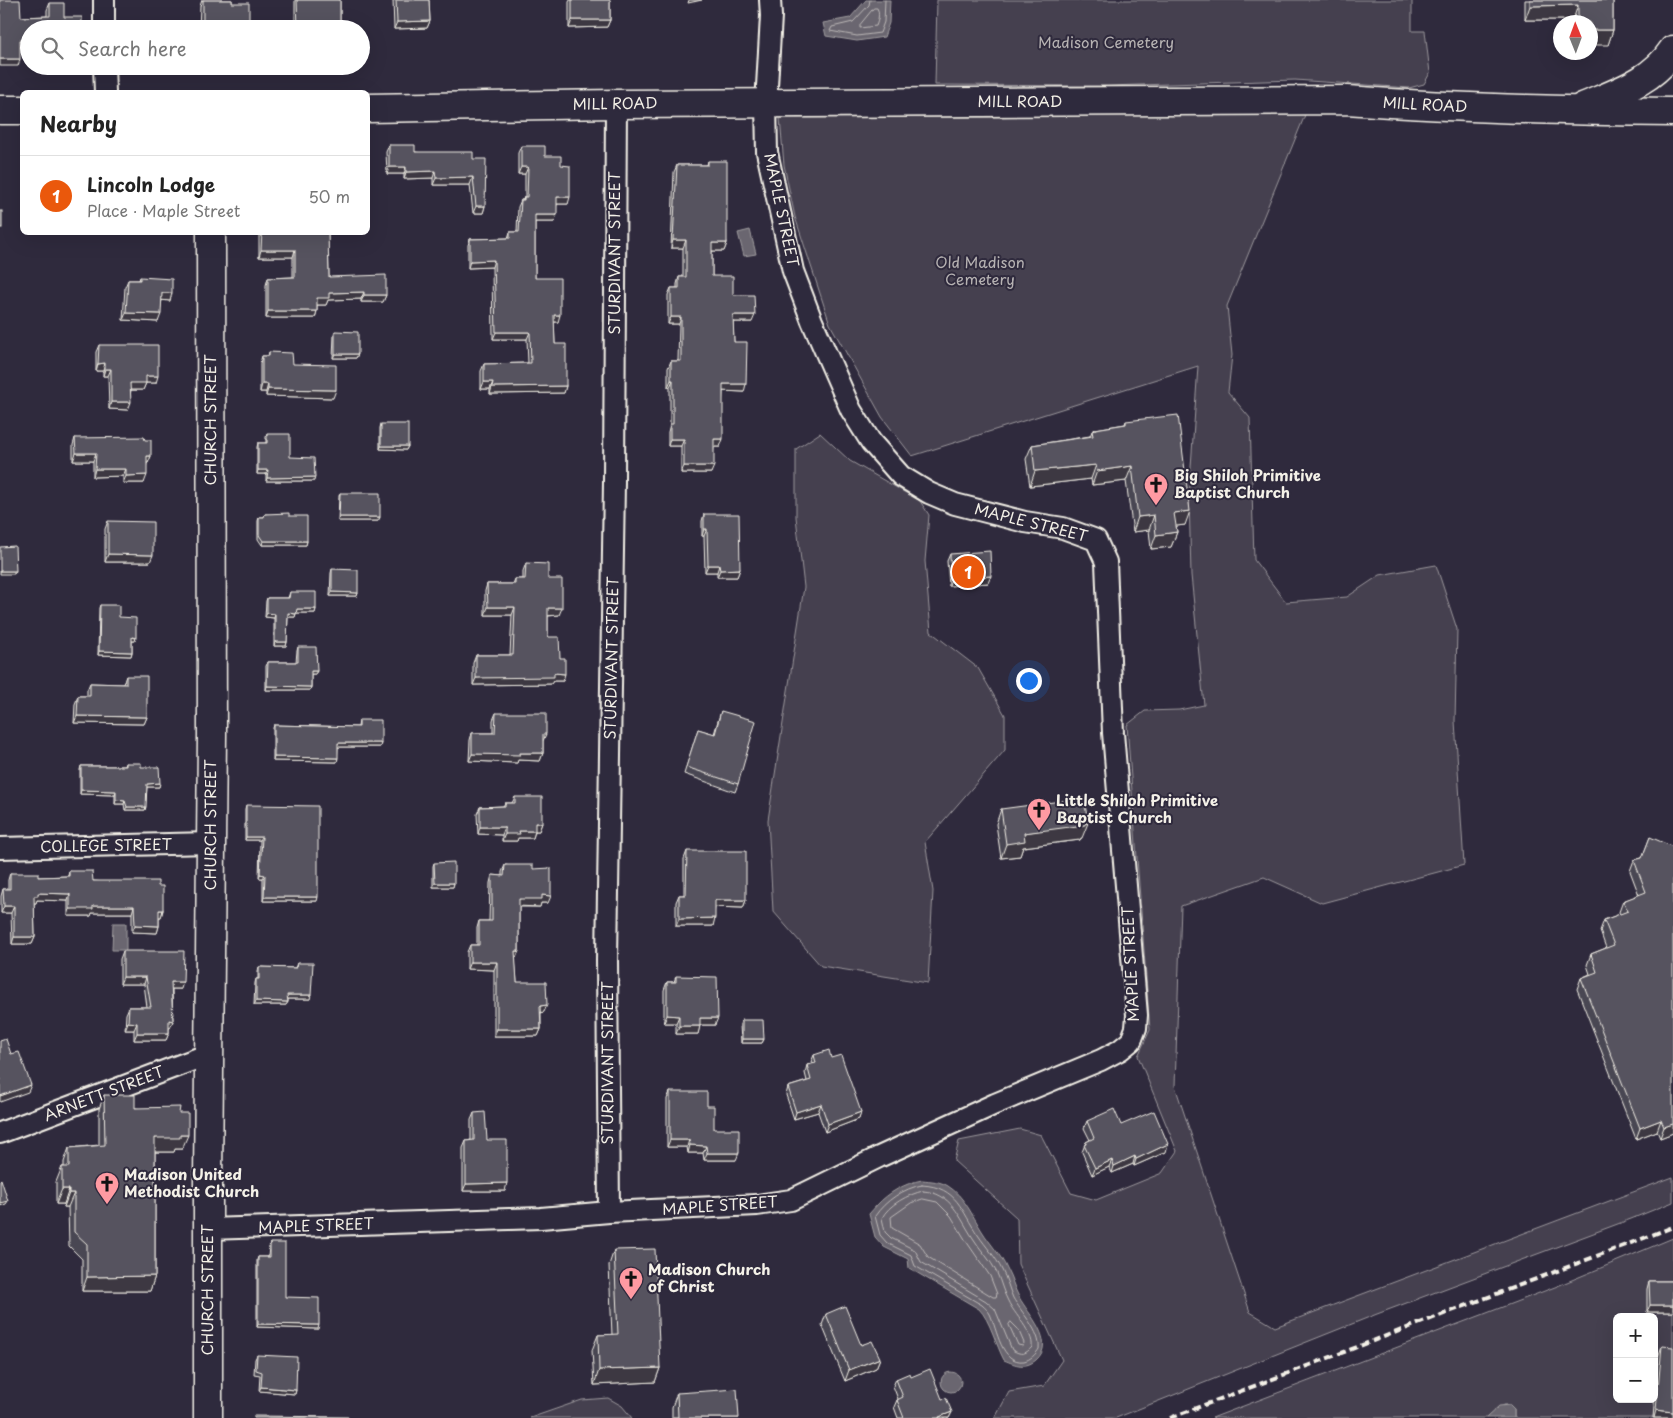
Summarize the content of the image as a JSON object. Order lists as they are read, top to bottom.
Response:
{
  "streets": {
    "street": [
      "MILL ROAD",
      "MAPLE STREET",
      "STURDIVANT STREET",
      "CHURCH STREET",
      "COLLEGE STREET",
      "ARNETT STREET"
    ]
  },
  "crossings": [
    ["MILL ROAD", "MAPLE STREET"],
    ["MILL ROAD", "STURDIVANT STREET"],
    ["MAPLE STREET", "STURDIVANT STREET"],
    ["MAPLE STREET", "CHURCH STREET"],
    ["CHURCH STREET", "COLLEGE STREET"],
    ["CHURCH STREET", "ARNETT STREET"]
  ],
  "parks": ["Madison Cemetery", "Old Madison Cemetery"],
  "places": {
    "church": [
      "Big Shiloh Primitive Baptist Church",
      "Little Shiloh Primitive Baptist Church",
      "Madison United Methodist Church",
      "Madison Church of Christ"
    ]
  },
  "north": "top",
  "page": {
    "search": "Search here",
    "heading": "Nearby",
    "list": [
      {
        "mark": "1",
        "name": "Lincoln Lodge",
        "note": "Place · Maple Street",
        "value": "50 m"
      }
    ],
    "pins": "1",
    "map_buttons": ["+", "−"]
  }
}
